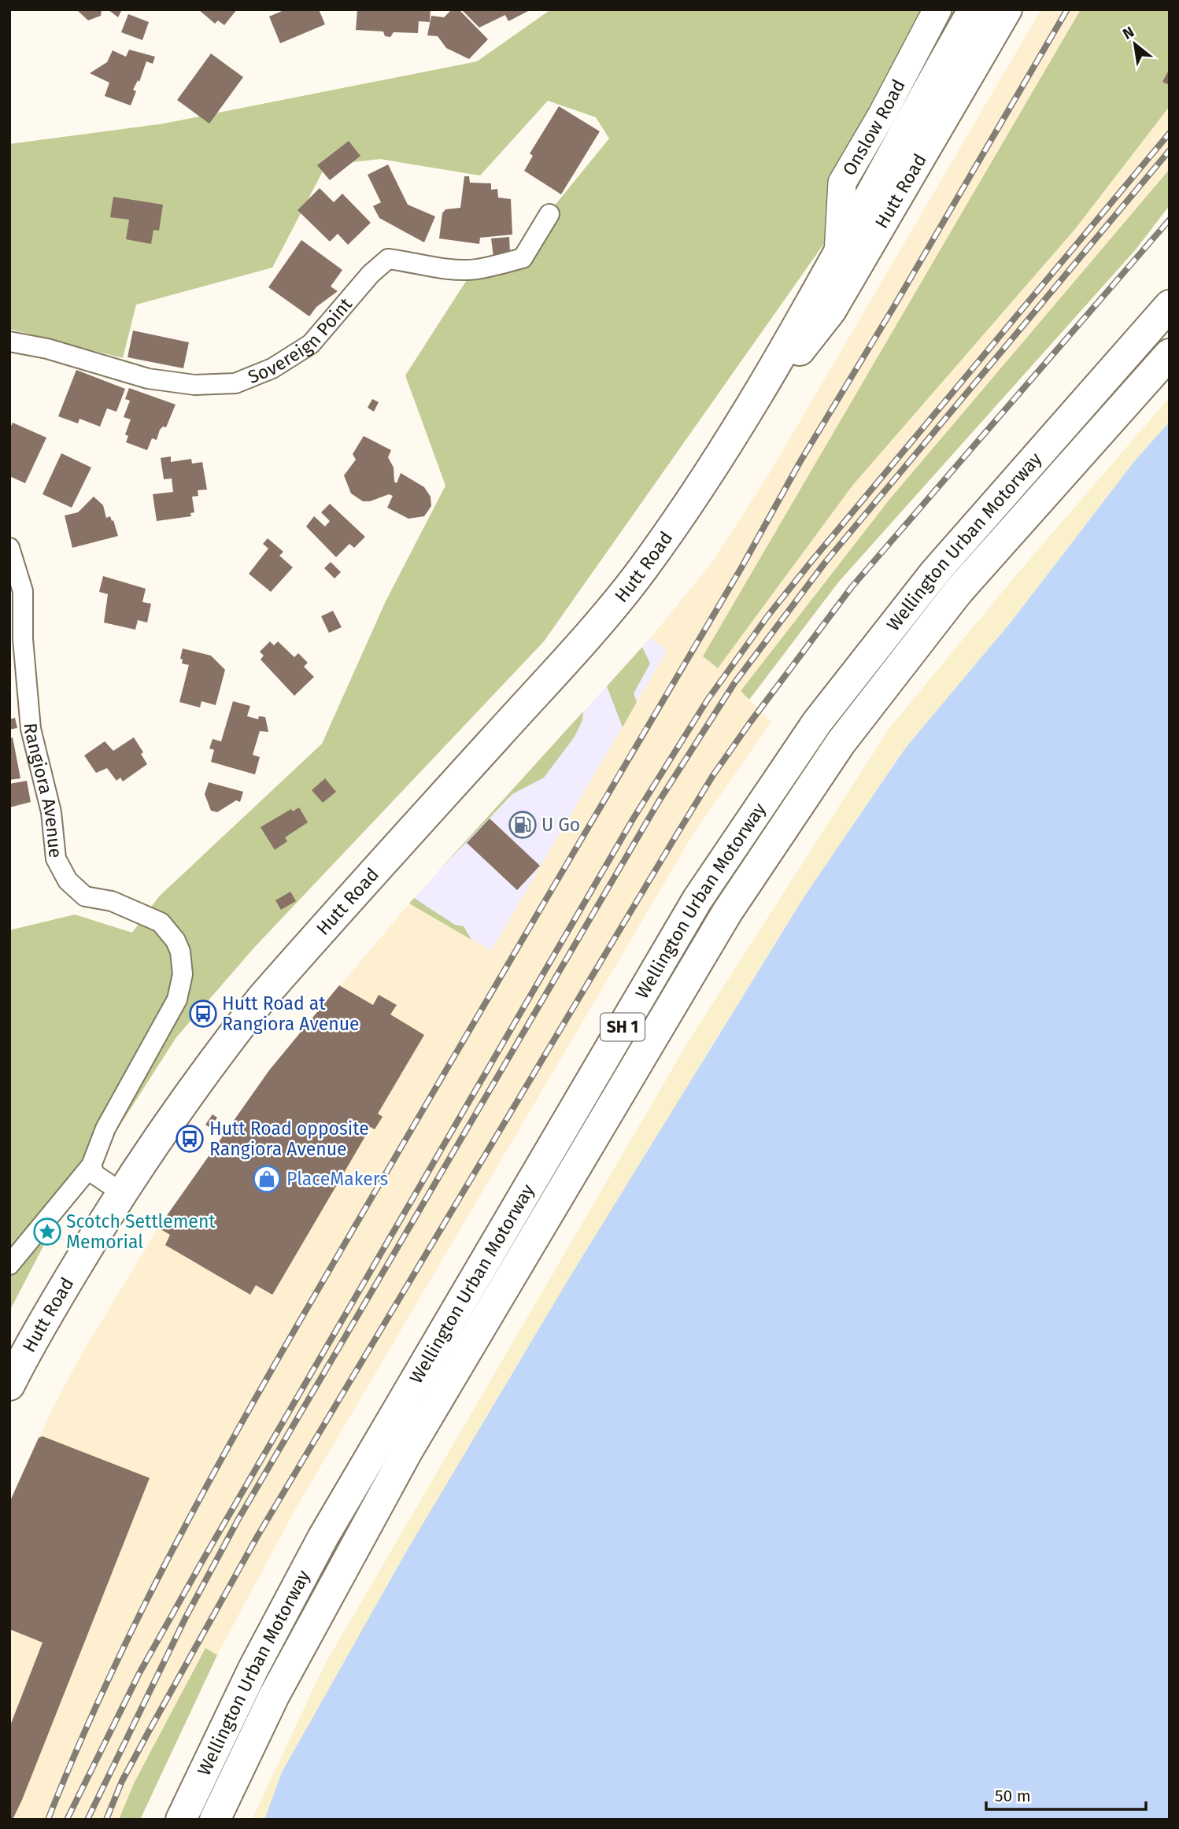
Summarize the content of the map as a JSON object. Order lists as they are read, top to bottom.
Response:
{
  "streets": {
    "main road": [
      "Onslow Road",
      "Hutt Road",
      "Wellington Urban Motorway",
      "SH 1"
    ],
    "street": ["Sovereign Point", "Rangiora Avenue"]
  },
  "crossings": [
    ["Onslow Road", "Hutt Road"]
  ],
  "places": {
    "fuel station": ["U Go"],
    "bus stop": ["Hutt Road at Rangiora Avenue", "Hutt Road opposite Rangiora Avenue"],
    "shop": ["PlaceMakers"],
    "place": ["Scotch Settlement Memorial"]
  },
  "scale_bar": "50 m",
  "north": "top left"
}
